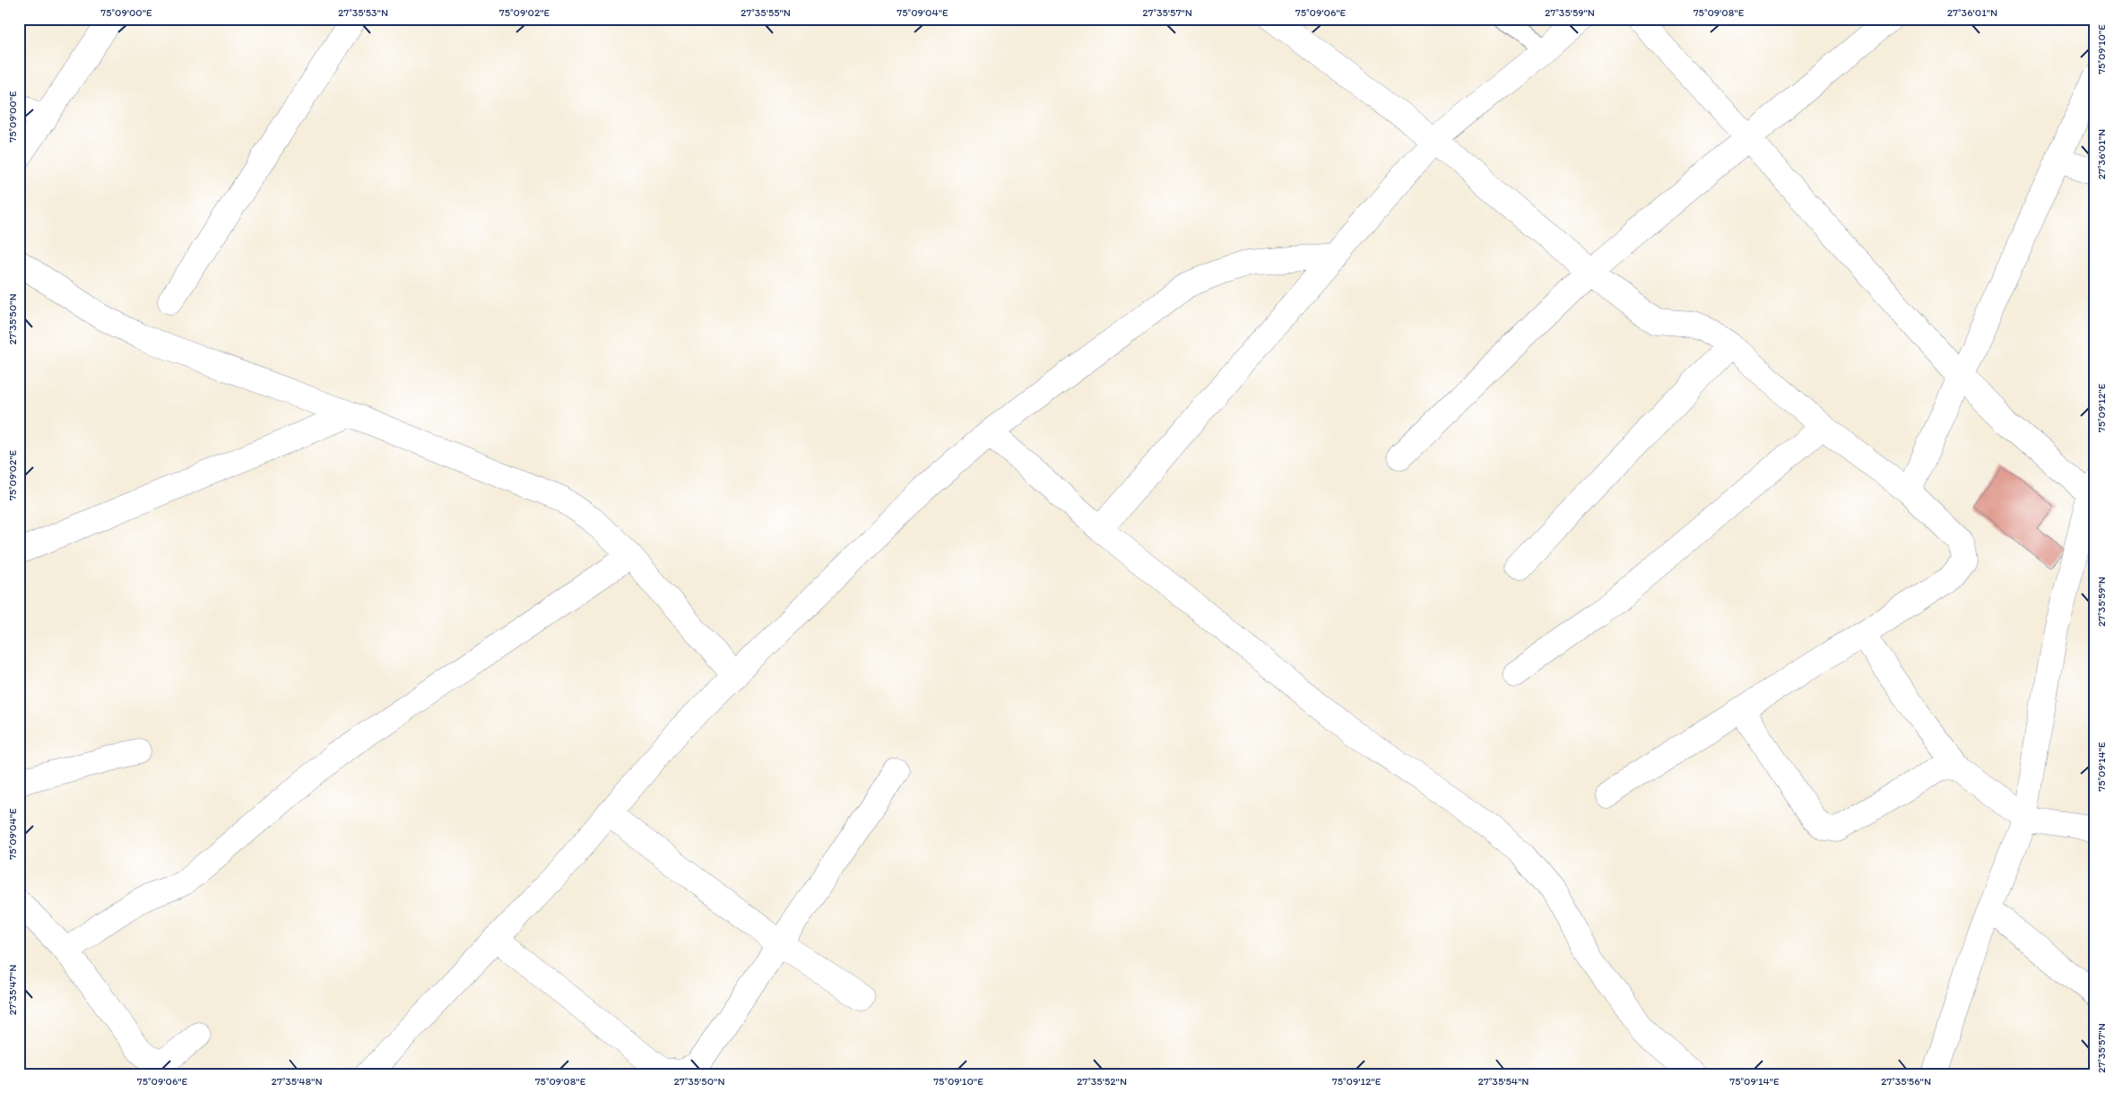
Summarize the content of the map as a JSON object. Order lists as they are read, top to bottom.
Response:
{
  "coordinates": [
    "75°09'00\"E",
    "27°35'53\"N",
    "75°09'02\"E",
    "27°35'55\"N",
    "75°09'04\"E",
    "27°35'57\"N",
    "75°09'06\"E",
    "27°35'59\"N",
    "75°09'08\"E",
    "27°36'01\"N",
    "75°09'10\"E",
    "27°35'50\"N",
    "75°09'12\"E",
    "75°09'14\"E",
    "27°35'47\"N",
    "27°35'48\"N",
    "27°35'52\"N",
    "27°35'54\"N",
    "27°35'56\"N"
  ]
}
